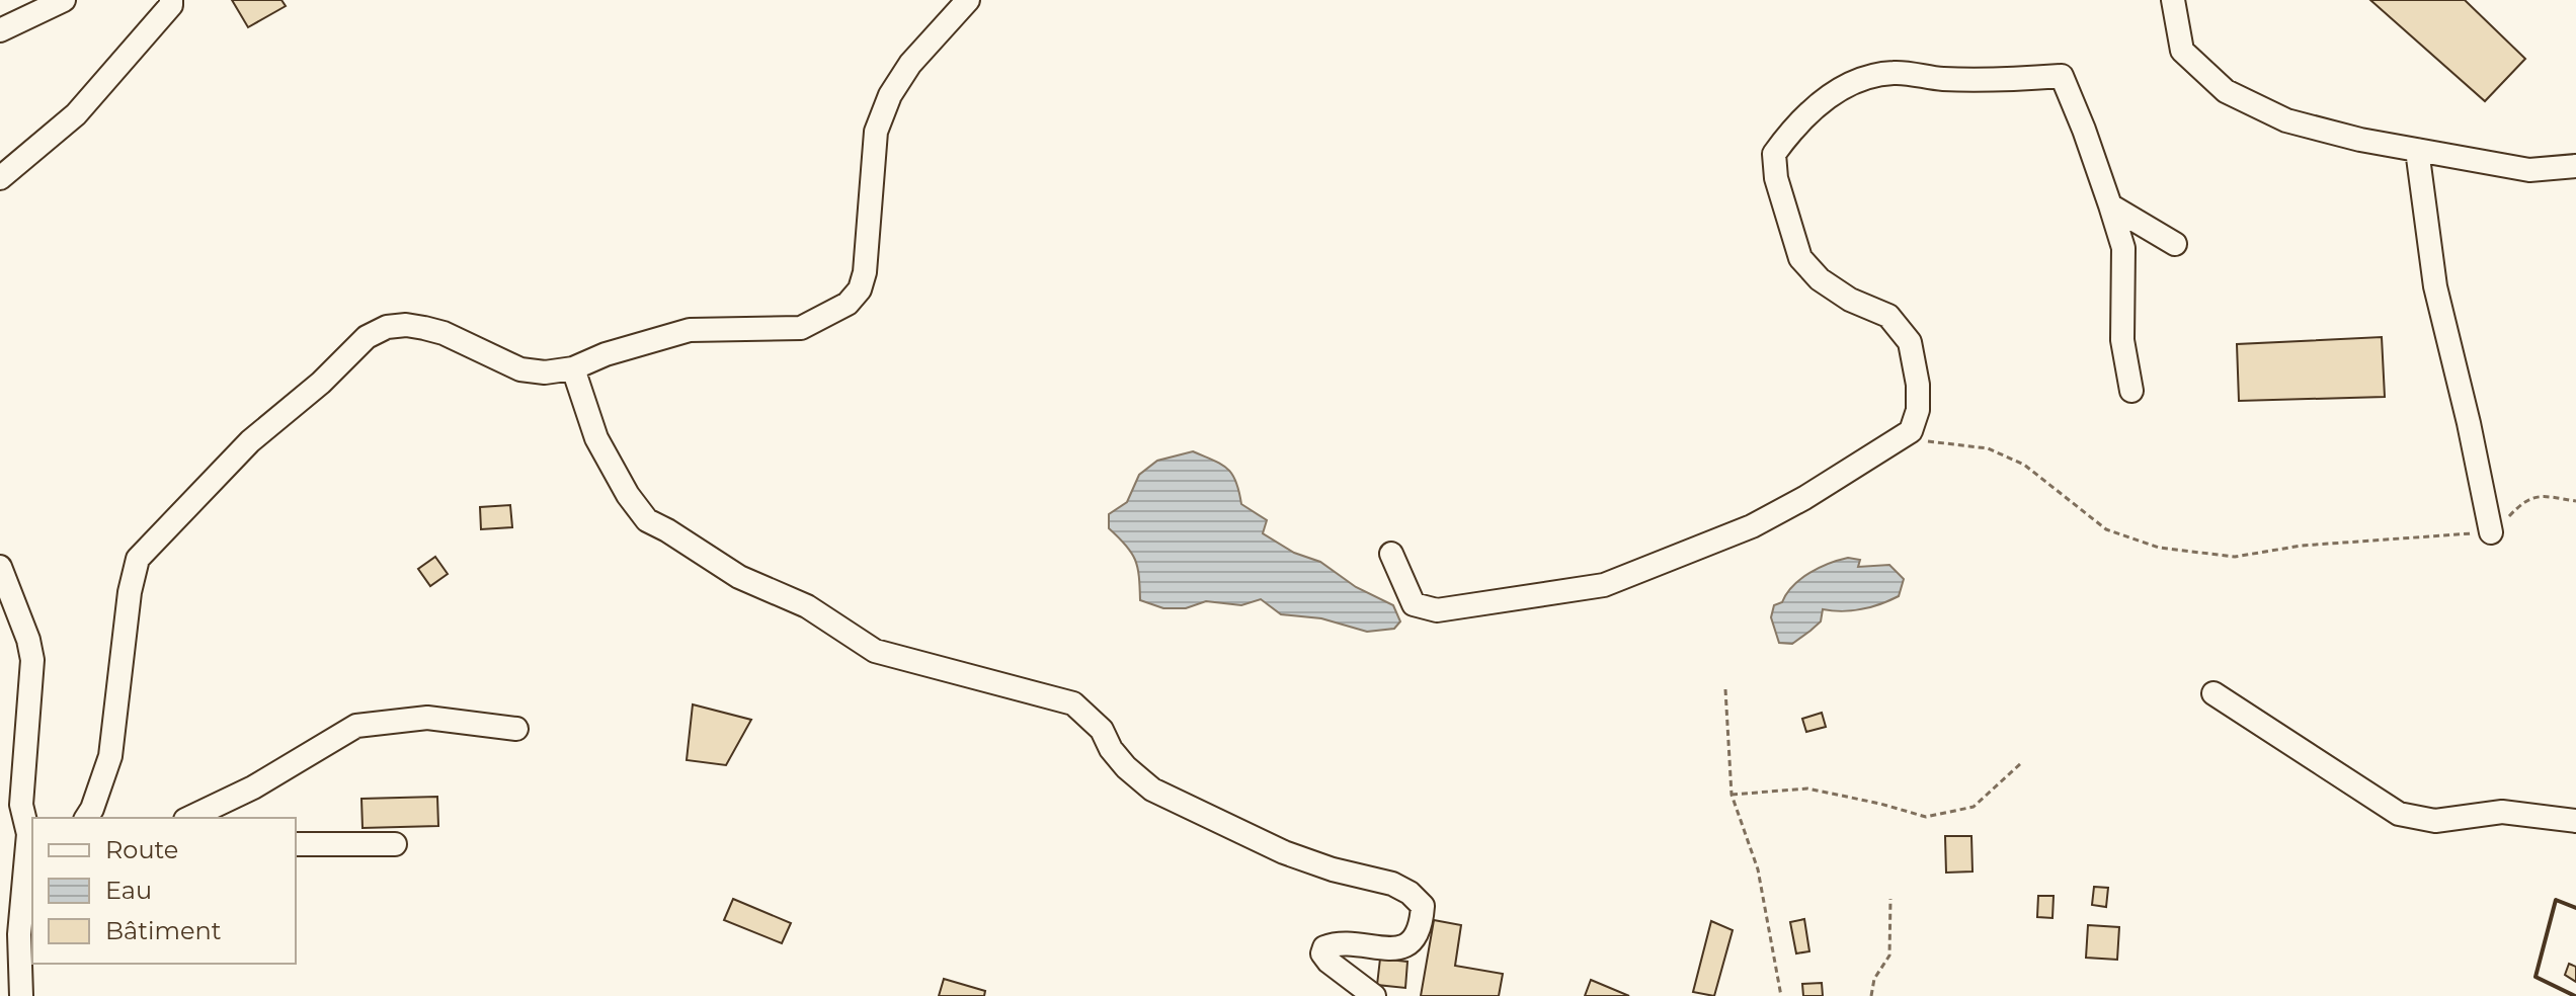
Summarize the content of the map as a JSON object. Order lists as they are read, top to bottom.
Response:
{
  "legend": ["Route", "Eau", "Bâtiment"]
}
